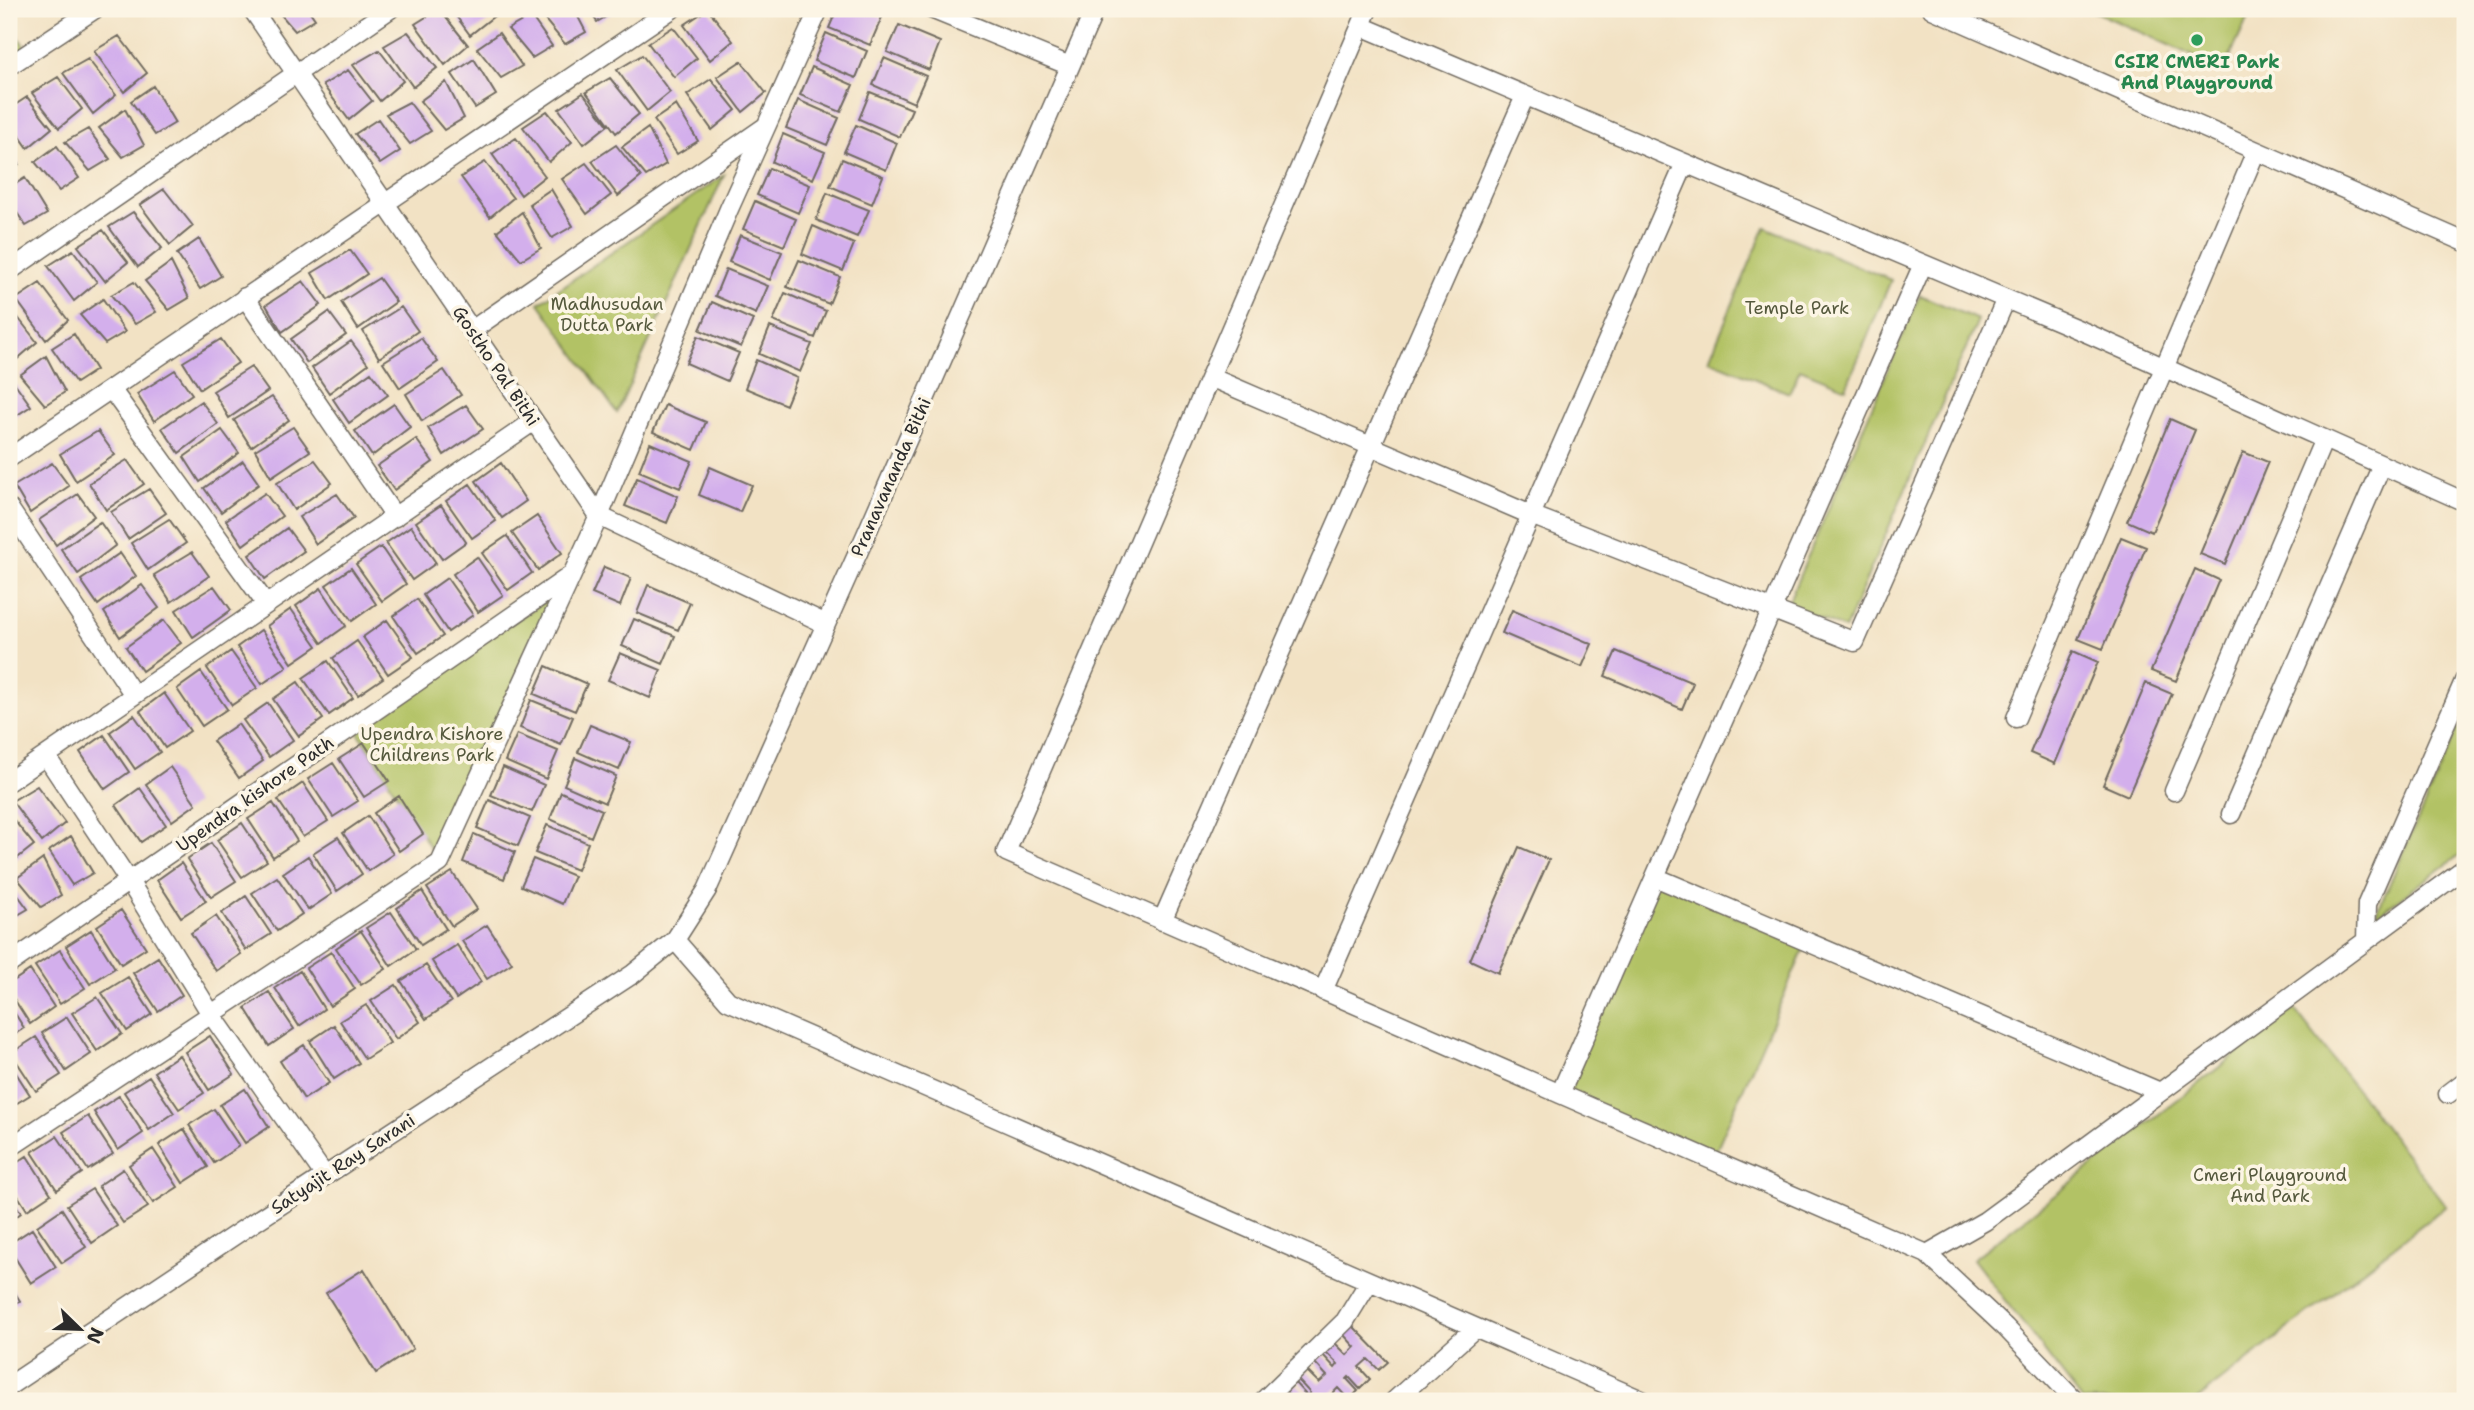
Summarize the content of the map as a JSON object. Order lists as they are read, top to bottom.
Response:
{
  "streets": {
    "street": [
      "Gostho Pal Bithi",
      "Pranavananda Bithi",
      "Upendra kishore Path",
      "Satyajit Ray Sarani"
    ]
  },
  "crossings": [
    ["Pranavananda Bithi", "Satyajit Ray Sarani"]
  ],
  "parks": [
    "Madhusudan Dutta Park",
    "Temple Park",
    "Upendra Kishore Childrens Park",
    "Cmeri Playground And Park"
  ],
  "places": ["CSIR CMERI Park And Playground"],
  "north": "bottom right"
}
